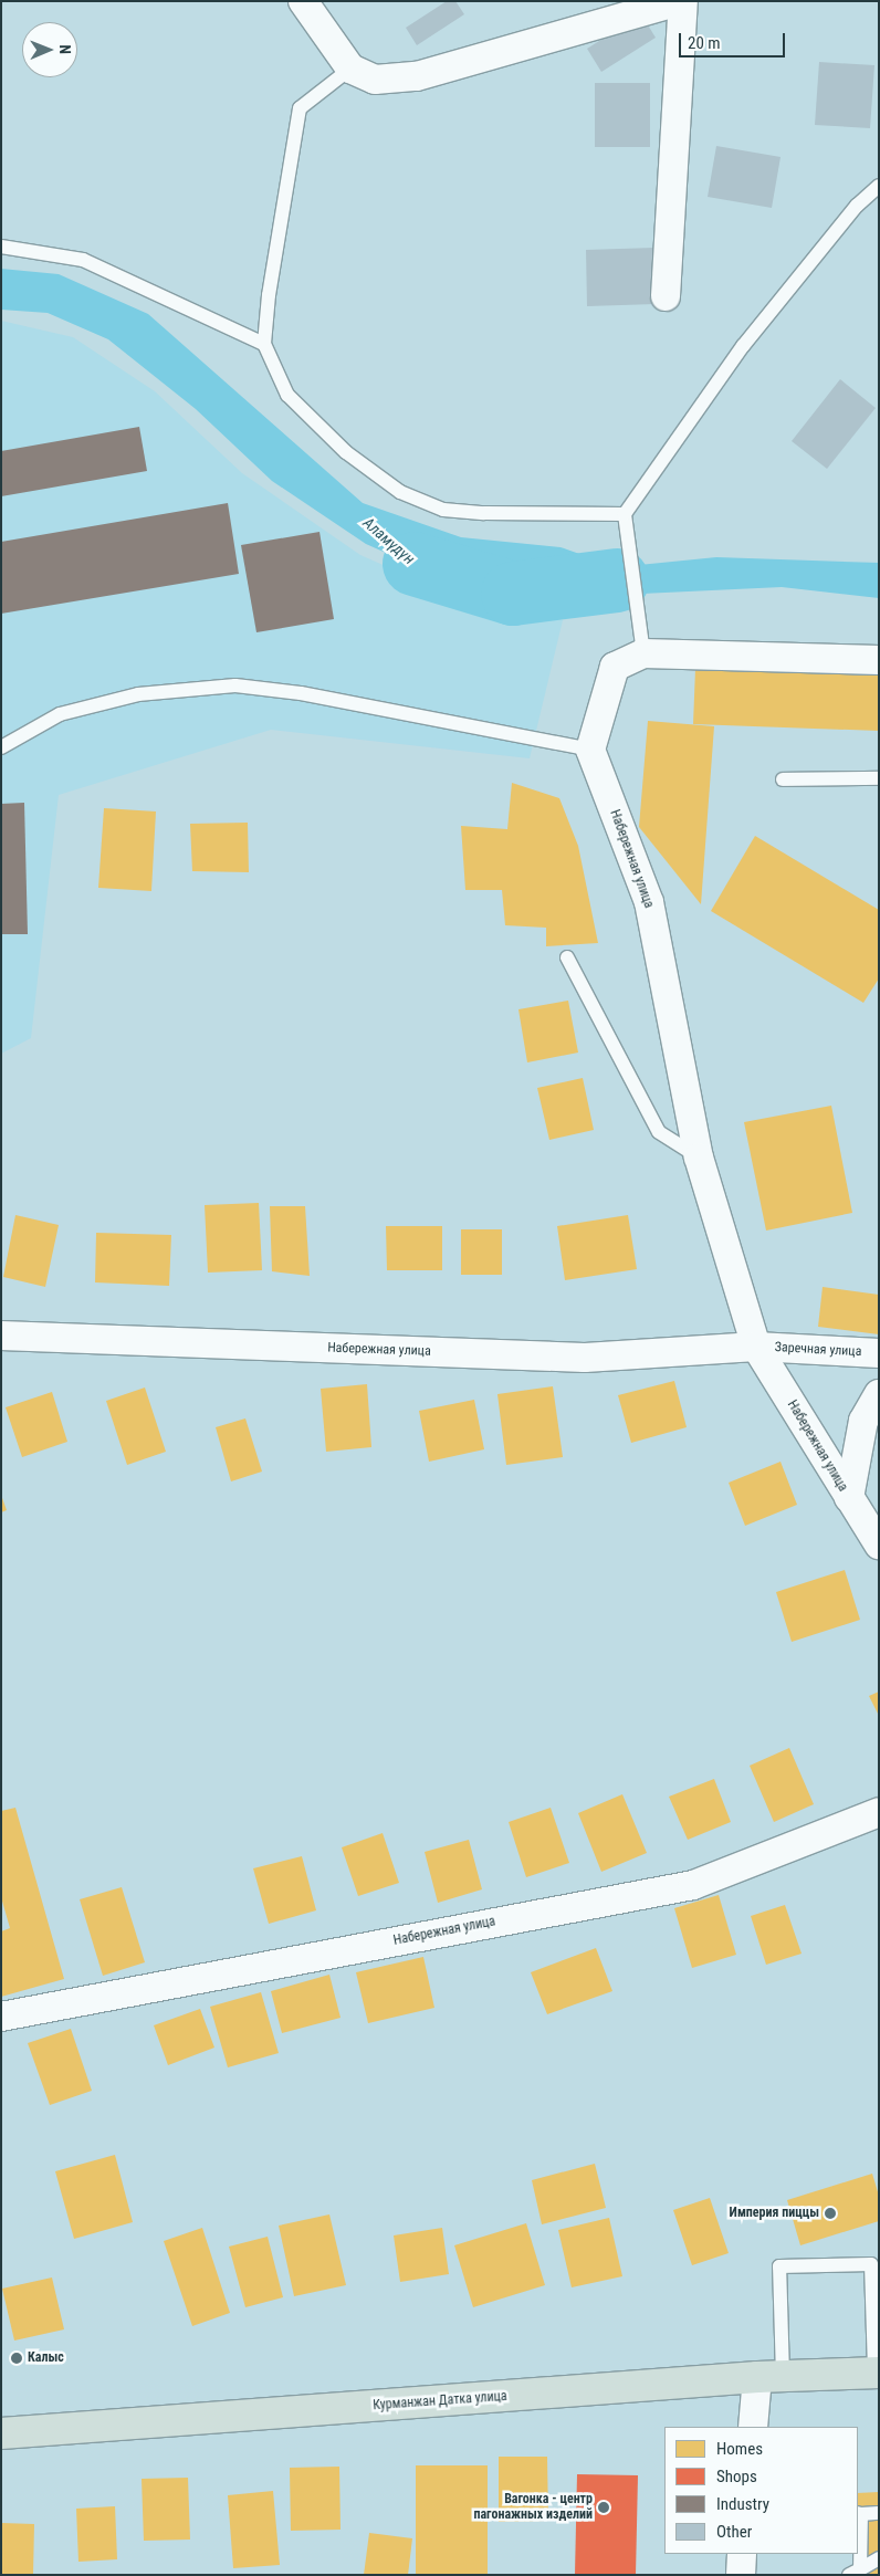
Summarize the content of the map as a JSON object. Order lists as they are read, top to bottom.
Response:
{
  "streets": {
    "main road": ["Курманжан Датка улица"],
    "street": ["Набережная улица", "Заречная улица"]
  },
  "crossings": [
    ["Набережная улица", "Заречная улица"]
  ],
  "water": ["Аламүдүн"],
  "places": ["Империя пиццы", "Калыс", "Вагонка - центр пагонажных изделий"],
  "legend": [
    "Homes",
    "Shops",
    "Industry",
    "Other"
  ],
  "scale_bar": "20 m",
  "north": "right"
}
